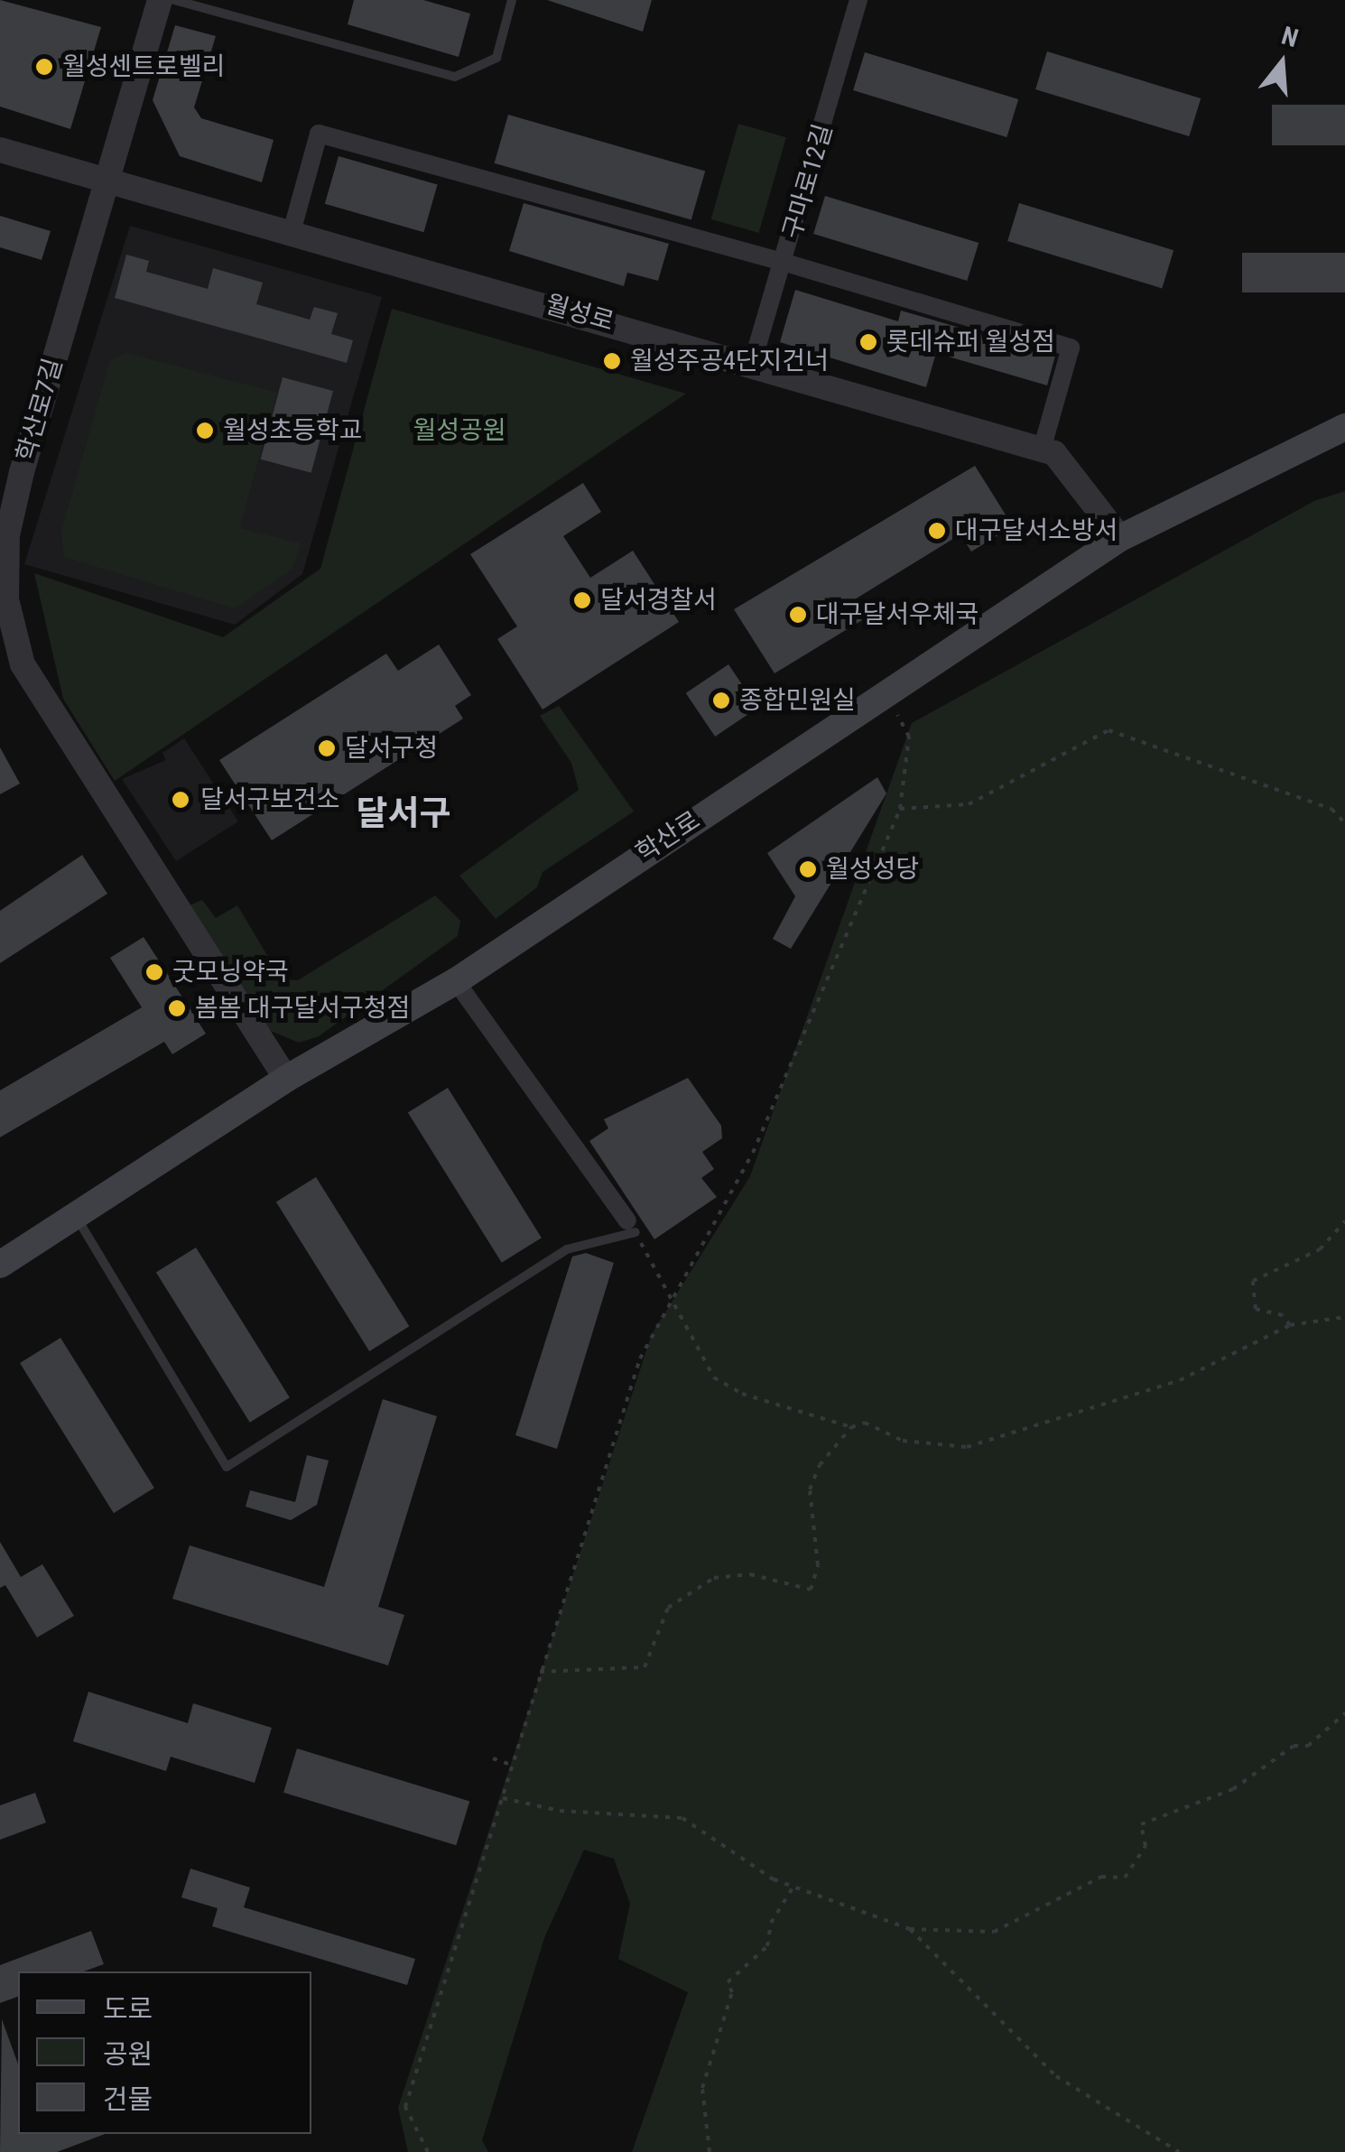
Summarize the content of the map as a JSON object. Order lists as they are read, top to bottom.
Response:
{
  "streets": {
    "main road": ["학산로"],
    "street": ["구마로12길", "월성로", "학산로7길"]
  },
  "crossings": [
    ["구마로12길", "월성로"],
    ["월성로", "학산로7길"],
    ["월성로", "학산로"],
    ["학산로7길", "학산로"]
  ],
  "districts": ["달서구"],
  "parks": ["월성공원"],
  "places": [
    "월성센트로벨리",
    "롯데슈퍼 월성점",
    "월성주공4단지건너",
    "월성초등학교",
    "대구달서소방서",
    "달서경찰서",
    "대구달서우체국",
    "종합민원실",
    "달서구청",
    "달서구보건소",
    "월성성당",
    "굿모닝약국",
    "봄봄 대구달서구청점"
  ],
  "legend": ["도로", "공원", "건물"],
  "north": "top"
}
